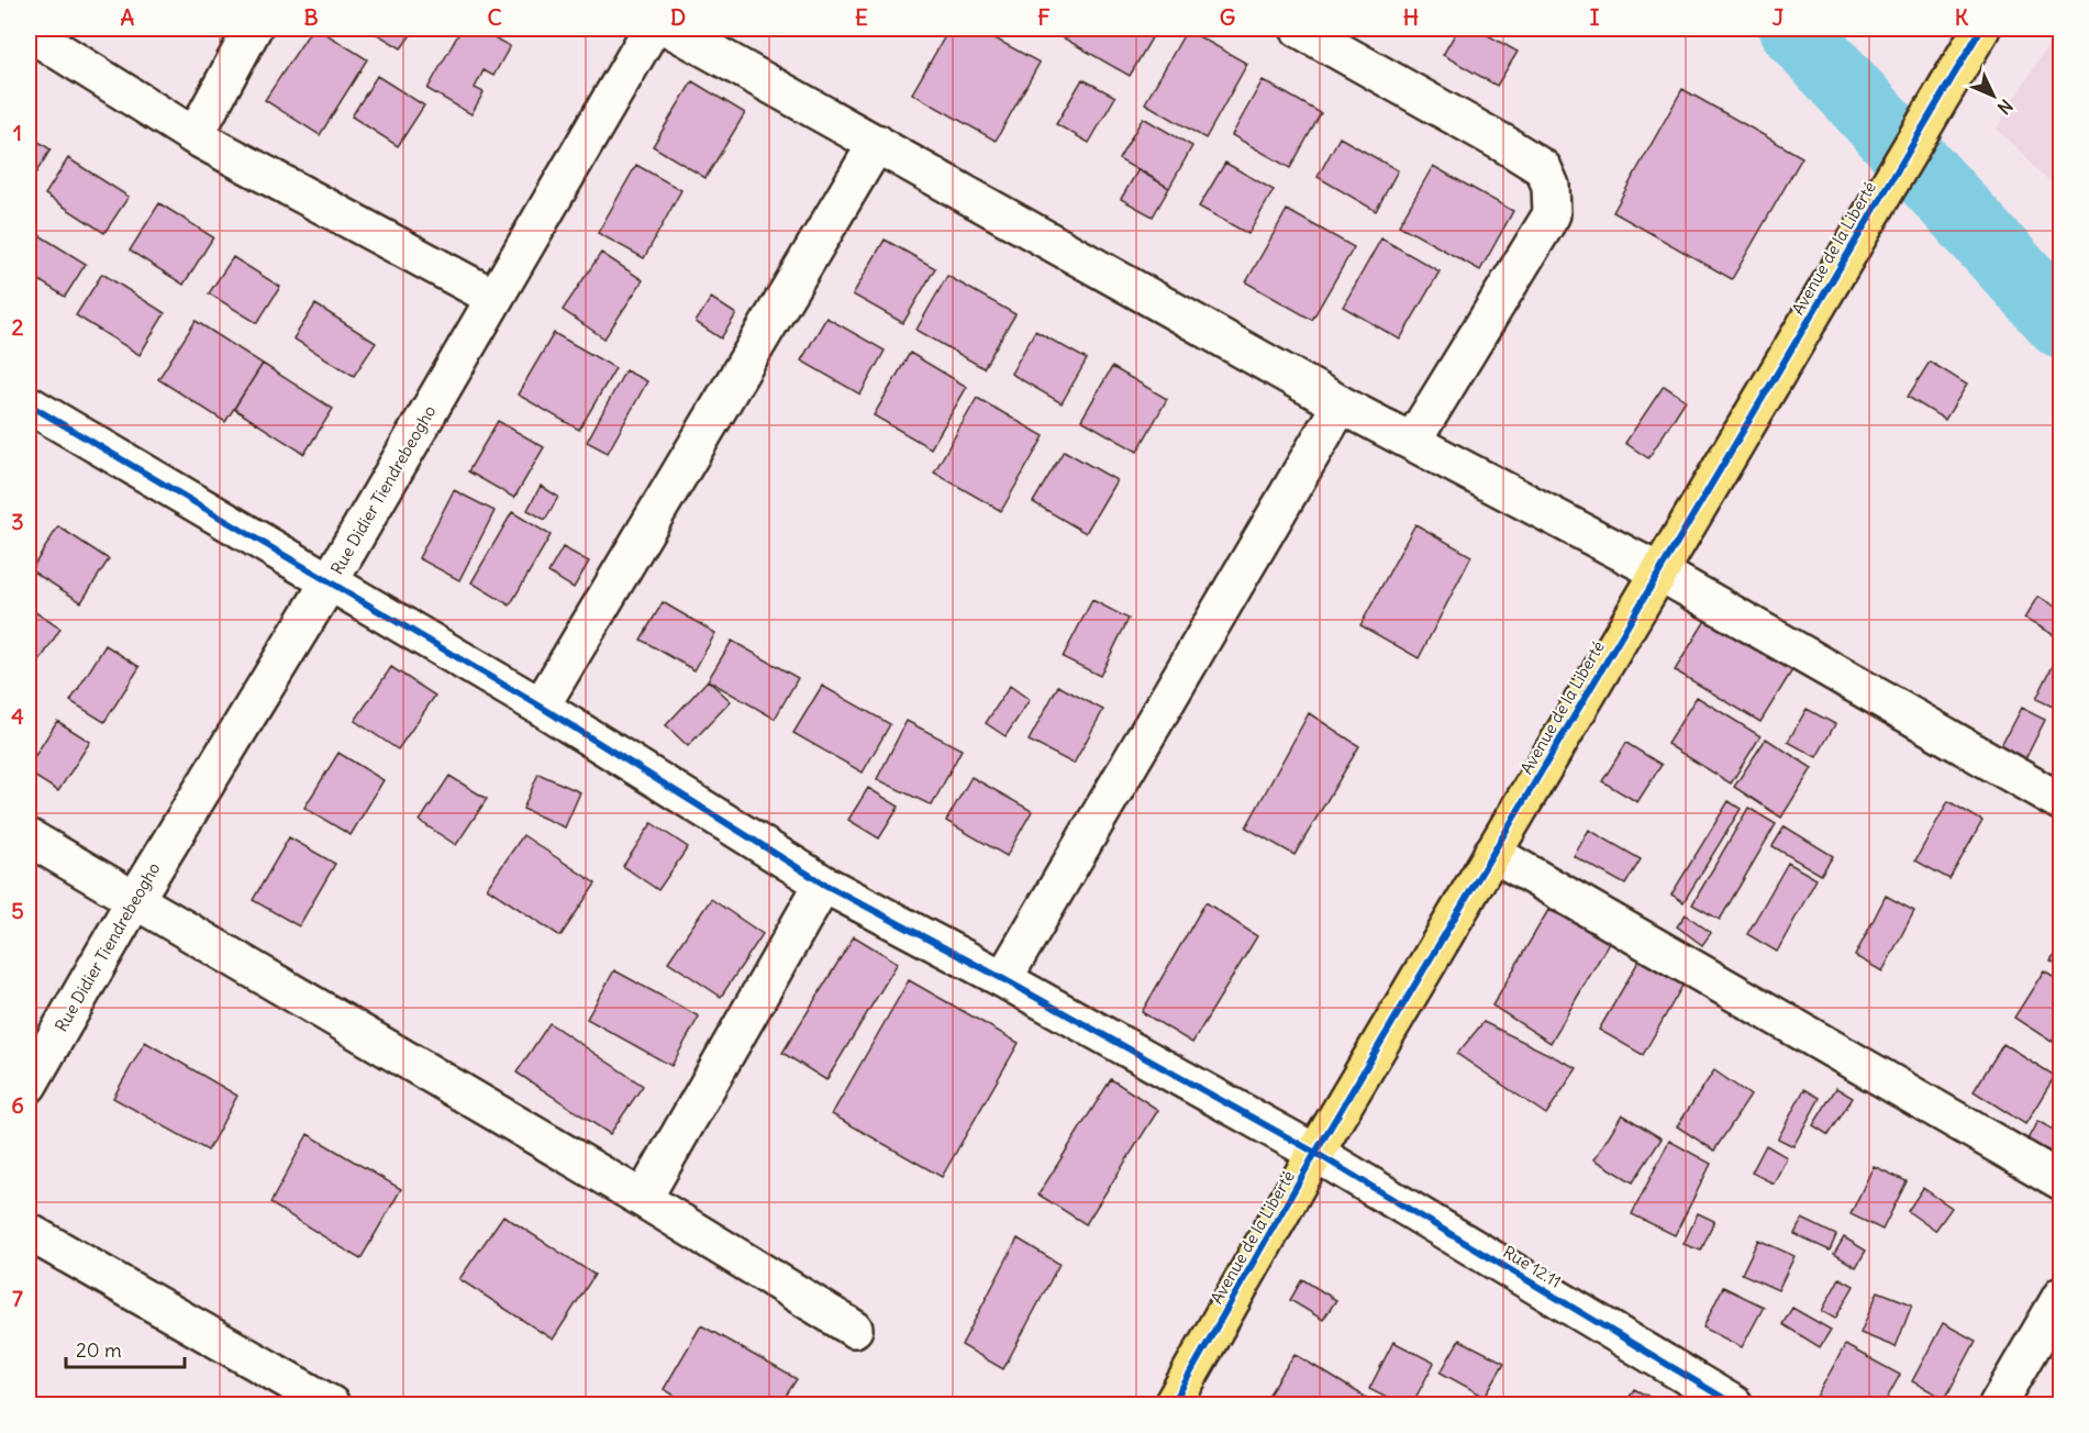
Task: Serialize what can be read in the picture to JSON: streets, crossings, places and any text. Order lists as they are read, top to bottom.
{
  "streets": {
    "main road": ["Avenue de la Liberté"],
    "street": ["Rue Didier Tiendrebeogho", "Rue 12.11"]
  },
  "crossings": [
    ["Avenue de la Liberté", "Rue 12.11"],
    ["Rue Didier Tiendrebeogho", "Rue 12.11"]
  ],
  "scale_bar": "20 m",
  "north": "bottom right",
  "grid": {
    "columns": [
      "A",
      "B",
      "C",
      "D",
      "E",
      "F",
      "G",
      "H",
      "I",
      "J",
      "K"
    ],
    "rows": [
      "1",
      "2",
      "3",
      "4",
      "5",
      "6",
      "7"
    ]
  }
}
